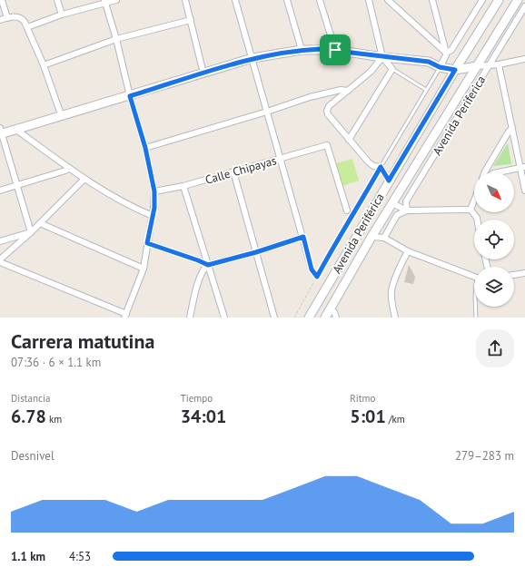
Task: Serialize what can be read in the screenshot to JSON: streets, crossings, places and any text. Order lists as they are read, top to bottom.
{
  "streets": {
    "street": ["Avenida Periferica", "Calle Chipayas", "Avenida Periférica"]
  },
  "north": "bottom right",
  "page": {
    "heading": ["Carrera matutina", "07:36 · 6 × 1.1 km"],
    "stats": [
      ["Distancia", "6.78 km"],
      ["Tiempo", "34:01"],
      ["Ritmo", "5:01 /km"]
    ],
    "chart": ["Desnivel", "279–283 m"],
    "list": [
      {
        "name": "1.1 km",
        "note": "4:53"
      }
    ]
  }
}
